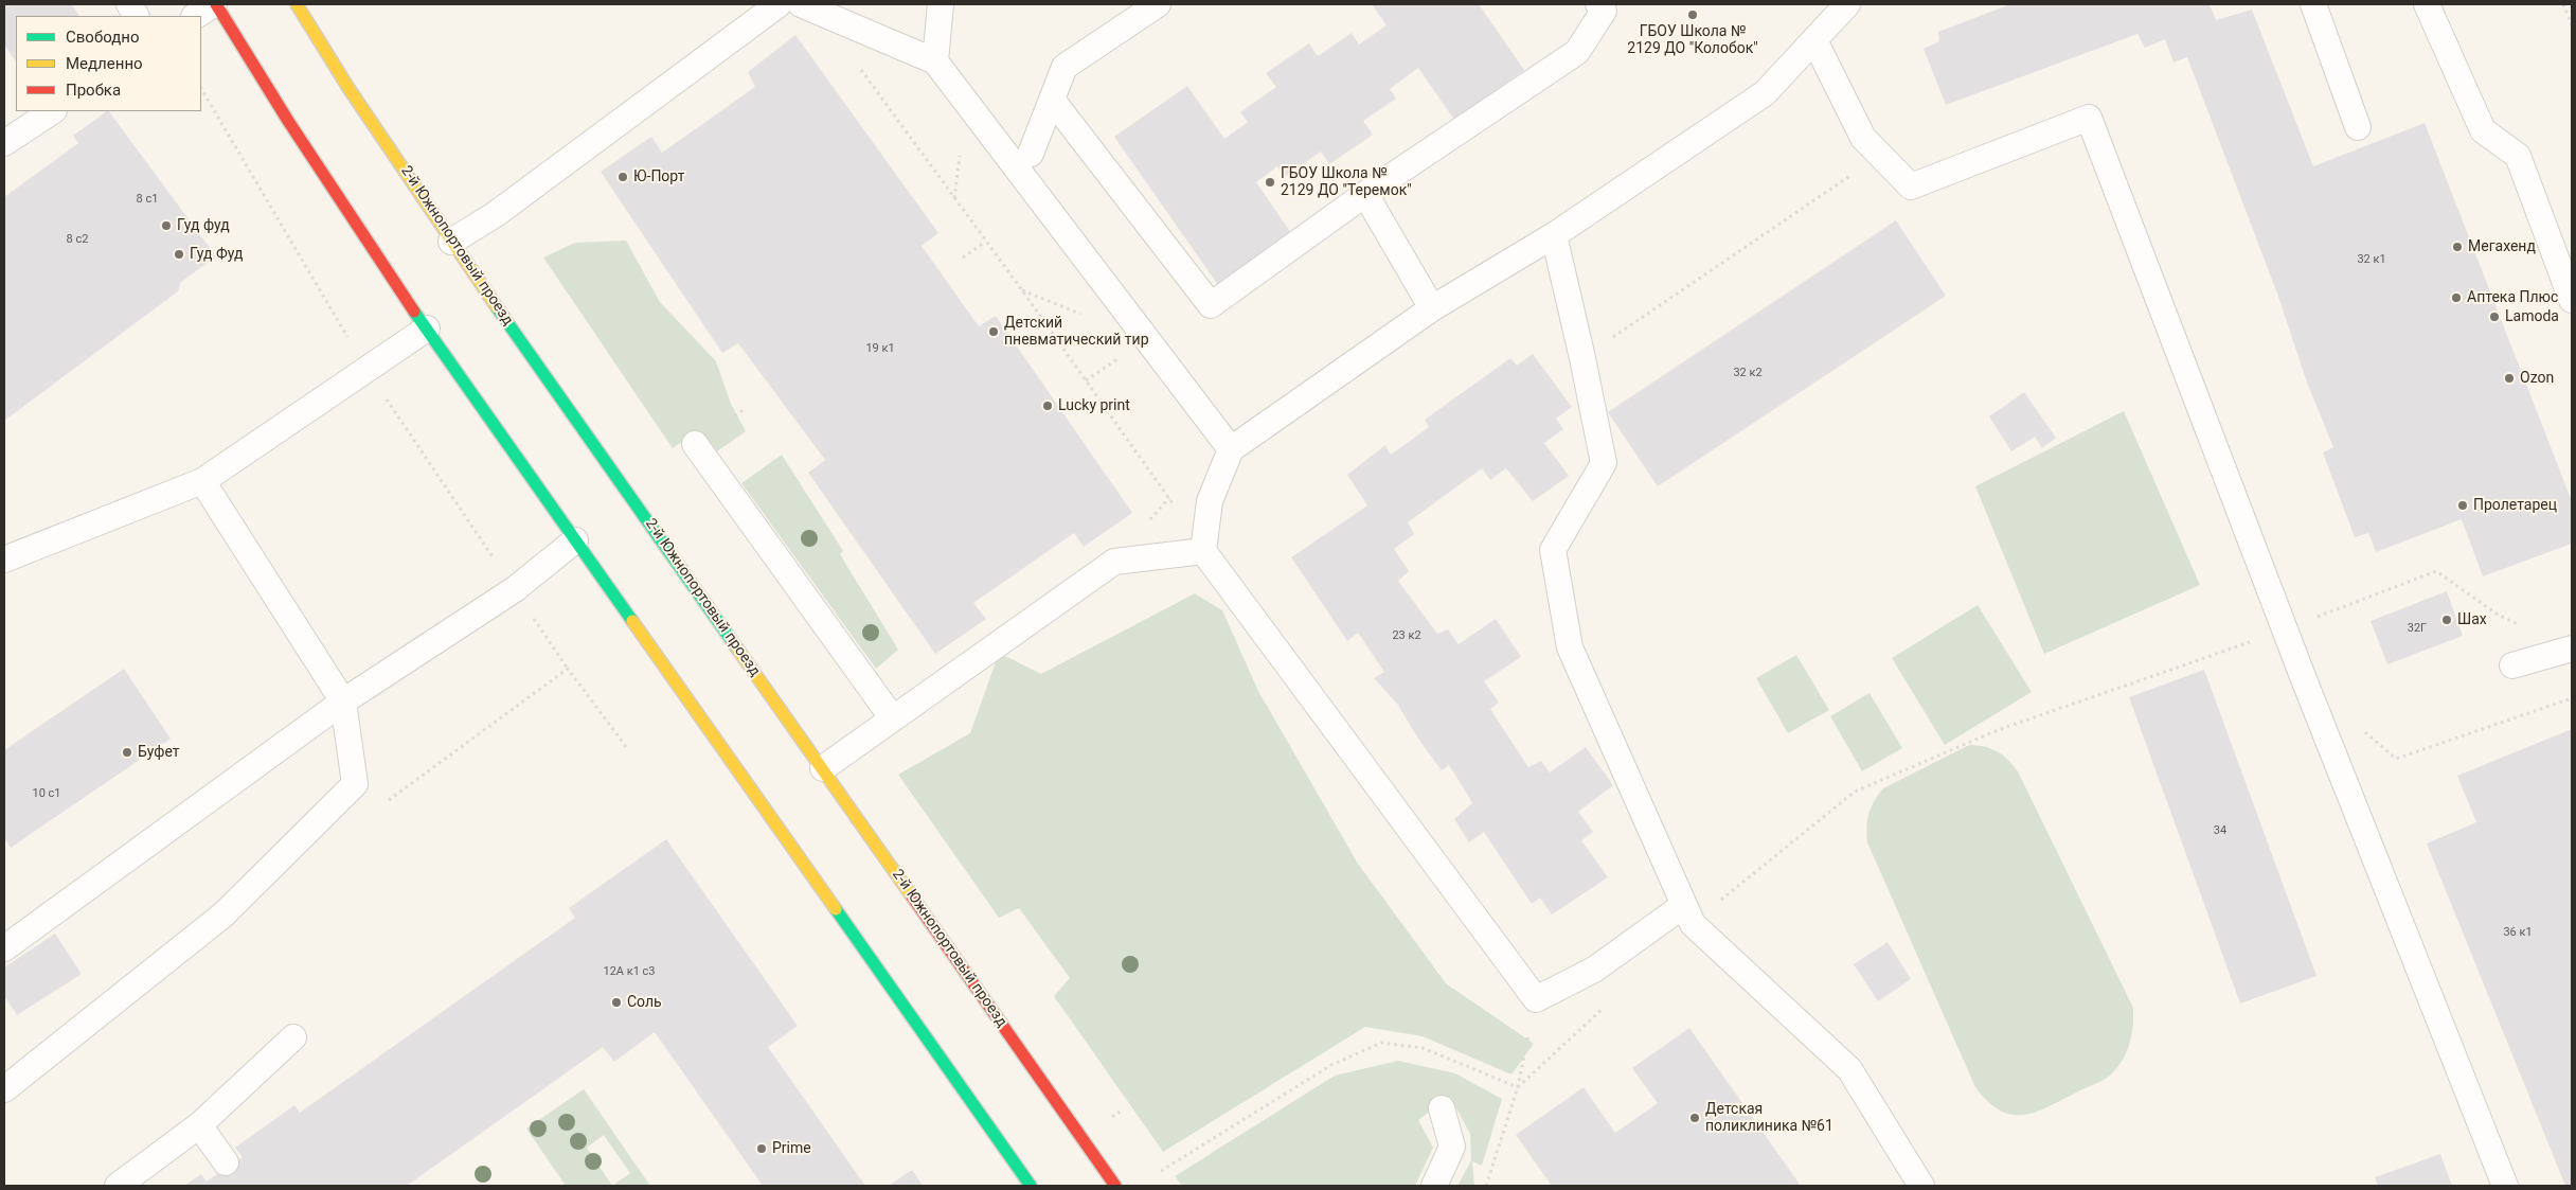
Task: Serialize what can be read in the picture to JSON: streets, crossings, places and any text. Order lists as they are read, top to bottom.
{
  "streets": {
    "main road": ["2-й Южнопортовый проезд"]
  },
  "places": [
    "ГБОУ Школа № 2129 ДО \"Колобок\"",
    "Ю-Порт",
    "ГБОУ Школа № 2129 ДО \"Теремок\"",
    "Гуд фуд",
    "Мегахенд",
    "Гуд Фуд",
    "Аптека Плюс",
    "Lamoda",
    "Детский пневматический тир",
    "Ozon",
    "Lucky print",
    "Пролетарец",
    "Шах",
    "Буфет",
    "Соль",
    "Детская поликлиника №61",
    "Prime"
  ],
  "house_numbers": [
    "8 с1",
    "8 с2",
    "32 к1",
    "19 к1",
    "32 к2",
    "32Г",
    "23 к2",
    "10 с1",
    "34",
    "36 к1",
    "12А к1 с3"
  ],
  "legend": ["Свободно", "Медленно", "Пробка"]
}
